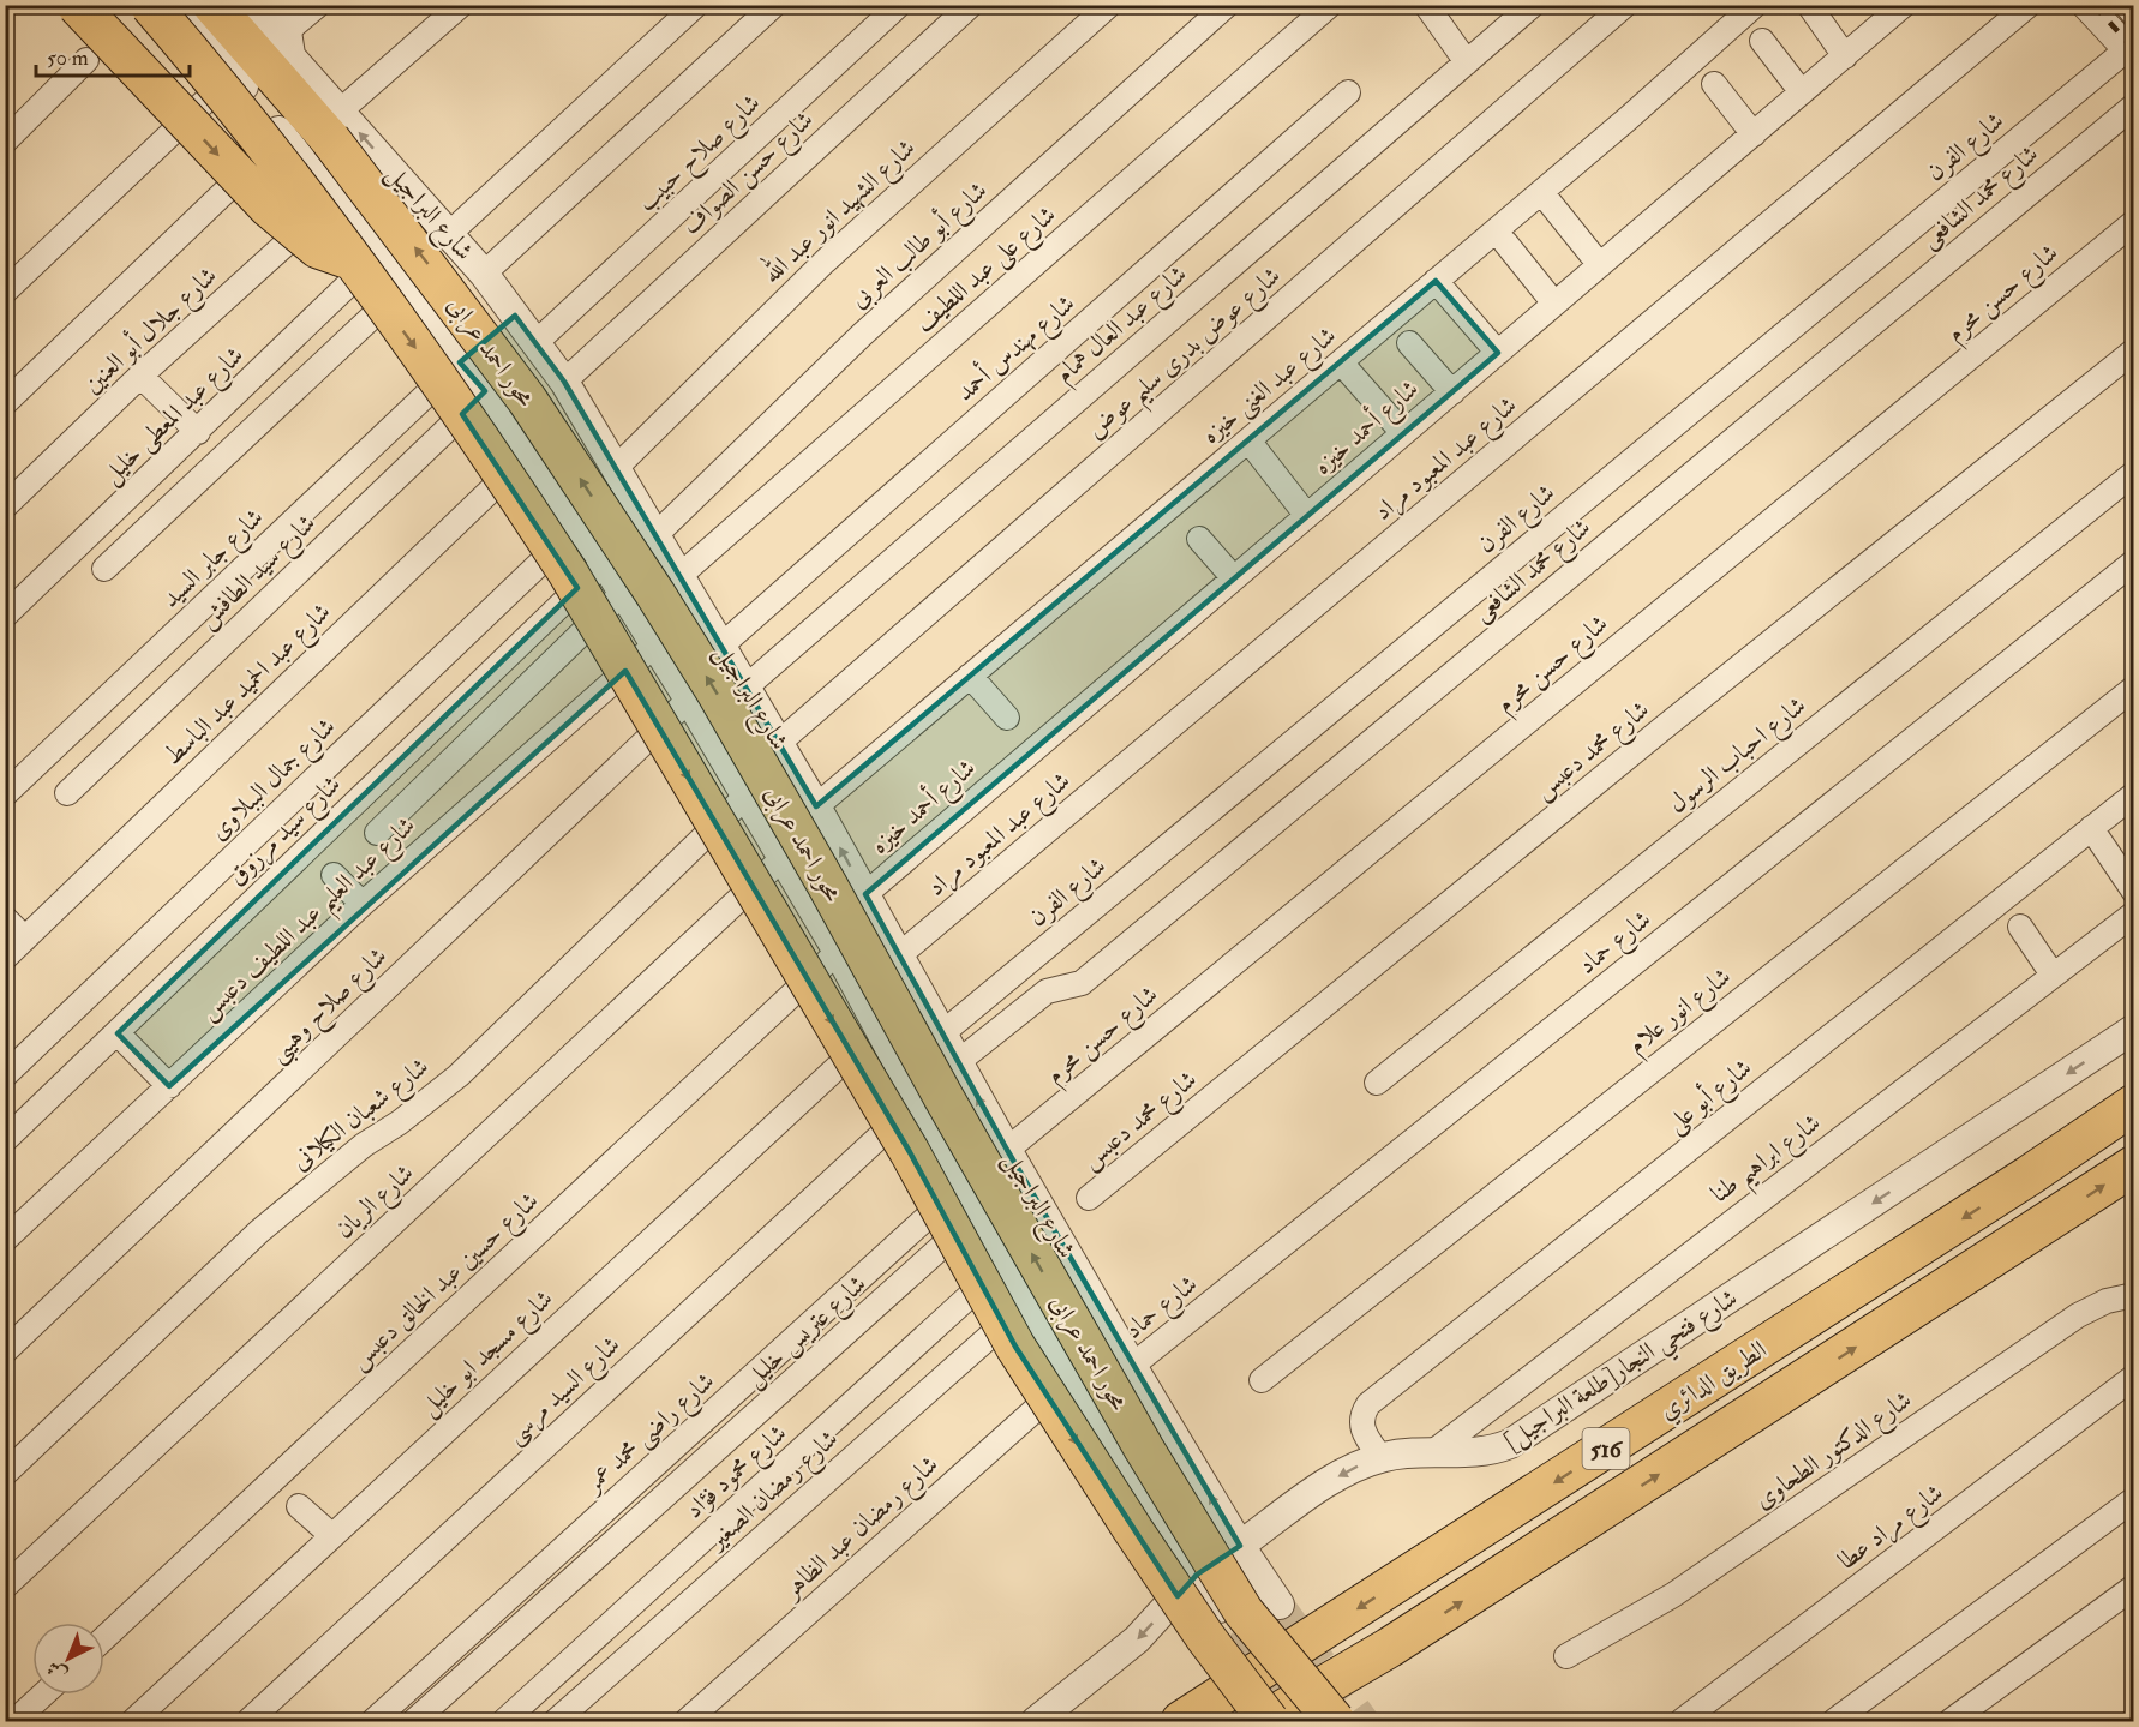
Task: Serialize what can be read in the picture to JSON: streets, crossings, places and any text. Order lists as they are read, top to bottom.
{
  "streets": {
    "highway": ["محور احمد عرابى", "الطريق الدائري", "516"],
    "street": [
      "شارع الفرن",
      "شارع صلاح حبيب",
      "شارع حسن الصواف",
      "شارع محمد الشافعى",
      "شارع الشهيد انور عبد الله",
      "شارع البراجيل",
      "شارع أبو طالب العربى",
      "شارع على عبد اللطيف",
      "شارع حسن محرم",
      "شارع عبد العال همام",
      "شارع جلال أبو العنين",
      "شارع مهندس أحمد",
      "شارع عوض بدرى سليم عوض",
      "شارع عبد الغنى خيزه",
      "شارع عبد المعطى خليل",
      "شارع أحمد خيزه",
      "شارع عبد المعبود مراد",
      "شارع جابر السيد",
      "شارع سيد الطافش",
      "شارع عبد الحميد عبد الباسط",
      "شارع محمد دعبس",
      "شارع احباب الرسول",
      "شارع جمال الببلاوى",
      "شارع سيد مرزوق",
      "شارع عبد العليم عبد اللطيف دعبس",
      "شارع حماد",
      "شارع صلاح وهيبى",
      "شارع انور علام",
      "شارع أبو على",
      "شارع شعبان الكيلانى",
      "شارع ابراهيم طنا",
      "شارع الريان",
      "شارع حسين عبد الخالق دعبس",
      "شارع عتريس خليل",
      "شارع مسجد ابو خليل",
      "شارع فتحي النجار[طلعة البراجيل]",
      "شارع السيد مرسى",
      "شارع راضى محمد عمر",
      "شارع الدكتور الطحاوى",
      "شارع محمود فؤاد",
      "شارع رمضان الصغير",
      "شارع رمضان عبد الظاهر",
      "شارع مراد عطا"
    ]
  },
  "crossings": [
    ["شارع الفرن", "شارع البراجيل"],
    ["شارع صلاح حبيب", "شارع البراجيل"],
    ["شارع حسن الصواف", "شارع البراجيل"],
    ["شارع محمد الشافعى", "شارع البراجيل"],
    ["شارع الشهيد انور عبد الله", "شارع البراجيل"],
    ["شارع البراجيل", "شارع أبو طالب العربى"],
    ["شارع البراجيل", "شارع على عبد اللطيف"],
    ["شارع البراجيل", "شارع حسن محرم"],
    ["شارع البراجيل", "شارع عبد العال همام"],
    ["شارع البراجيل", "شارع مهندس أحمد"],
    ["شارع البراجيل", "محور احمد عرابى"],
    ["شارع البراجيل", "شارع عوض بدرى سليم عوض"],
    ["شارع البراجيل", "شارع عبد الغنى خيزه"],
    ["شارع البراجيل", "شارع أحمد خيزه"],
    ["شارع البراجيل", "شارع عبد المعبود مراد"],
    ["شارع البراجيل", "شارع جابر السيد"],
    ["شارع البراجيل", "شارع حماد"],
    ["شارع البراجيل", "شارع فتحي النجار[طلعة البراجيل]"],
    ["شارع أبو طالب العربى", "شارع سيد مرزوق"],
    ["شارع أبو على", "شارع فتحي النجار[طلعة البراجيل]"],
    ["شارع ابراهيم طنا", "شارع فتحي النجار[طلعة البراجيل]"]
  ],
  "one_way": ["شارع فتحي النجار[طلعة البراجيل]"],
  "scale_bar": "50 m",
  "north": "bottom left"
}
